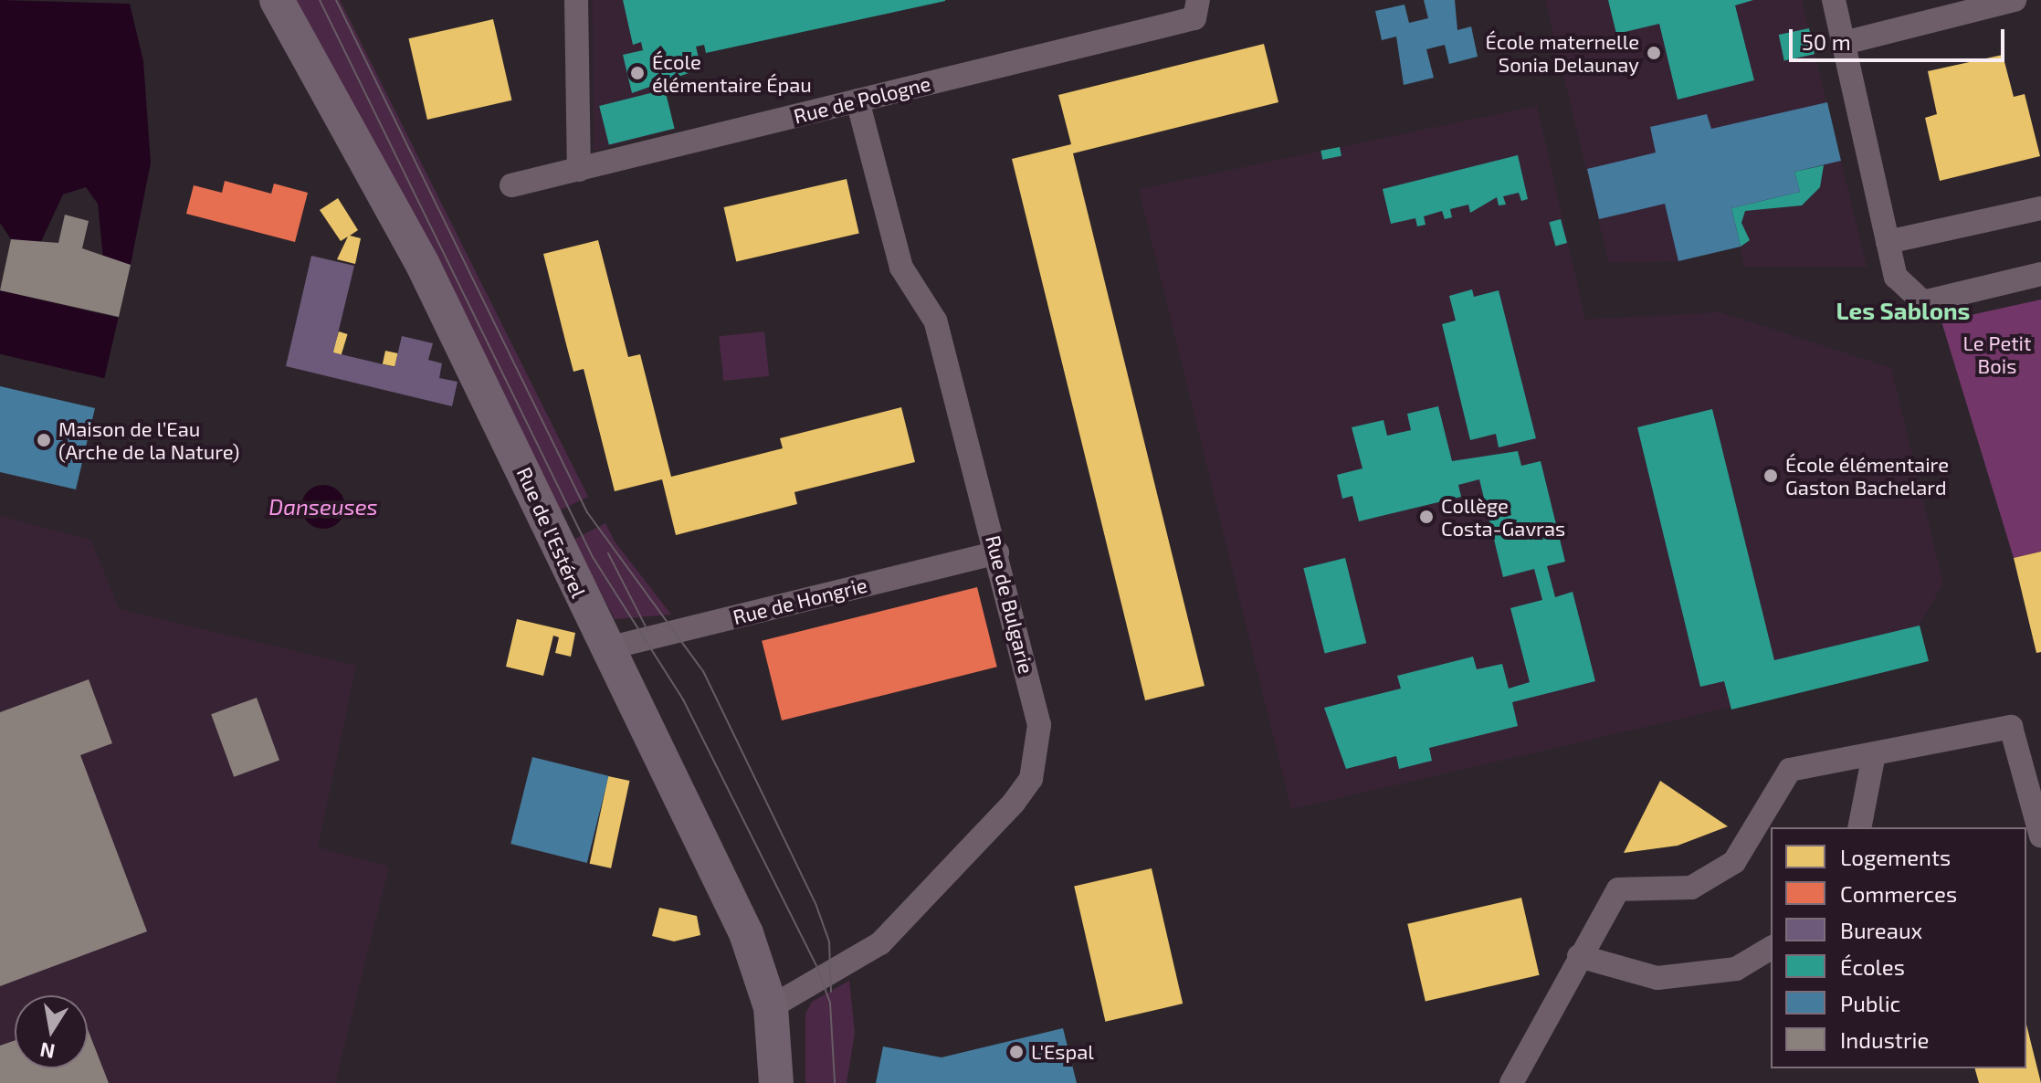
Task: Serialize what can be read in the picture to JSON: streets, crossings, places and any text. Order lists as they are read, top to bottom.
{
  "streets": {
    "street": [
      "Rue de Pologne",
      "Rue de l'Estérel",
      "Rue de Hongrie",
      "Rue de Bulgarie"
    ]
  },
  "crossings": [
    ["Rue de Pologne", "Rue de Bulgarie"],
    ["Rue de l'Estérel", "Rue de Hongrie"],
    ["Rue de l'Estérel", "Rue de Bulgarie"],
    ["Rue de Hongrie", "Rue de Bulgarie"]
  ],
  "districts": ["Les Sablons"],
  "water": ["Danseuses"],
  "parks": ["Le Petit Bois"],
  "places": [
    "École maternelle Sonia Delaunay",
    "École élémentaire Épau",
    "Maison de l’Eau (Arche de la Nature)",
    "École élémentaire Gaston Bachelard",
    "Collège Costa-Gavras",
    "L'Espal"
  ],
  "legend": [
    "Logements",
    "Commerces",
    "Bureaux",
    "Écoles",
    "Public",
    "Industrie"
  ],
  "scale_bar": "50 m",
  "north": "bottom"
}
